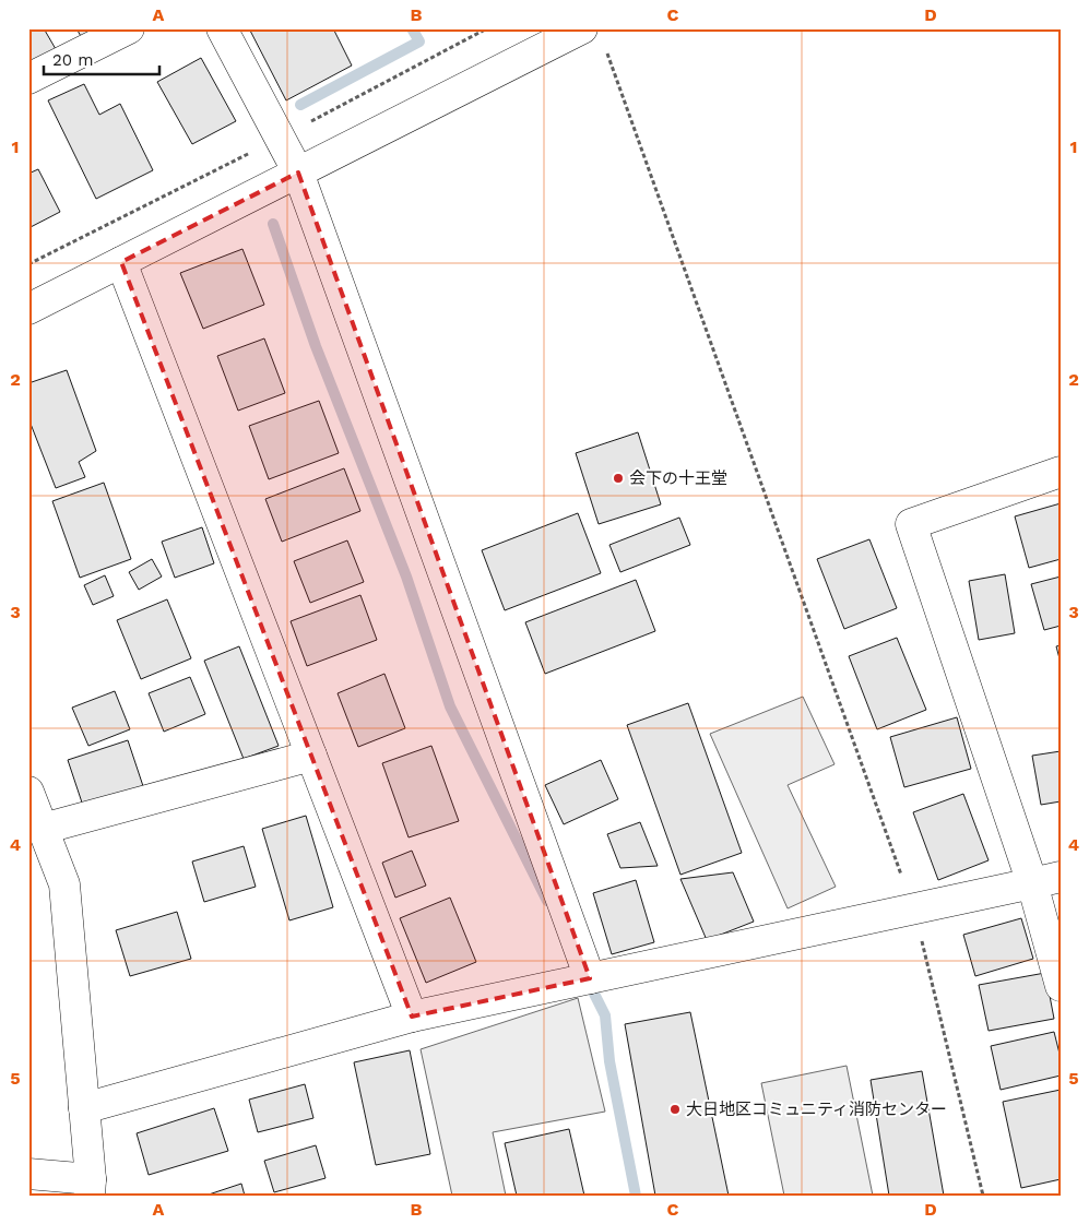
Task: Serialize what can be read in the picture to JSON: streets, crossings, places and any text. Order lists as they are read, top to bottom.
{
  "places": ["会下の十王堂", "大日地区コミュニティ消防センター"],
  "scale_bar": "20 m",
  "grid": {
    "columns": [
      "A",
      "B",
      "C",
      "D"
    ],
    "rows": [
      "1",
      "2",
      "3",
      "4",
      "5"
    ]
  }
}
